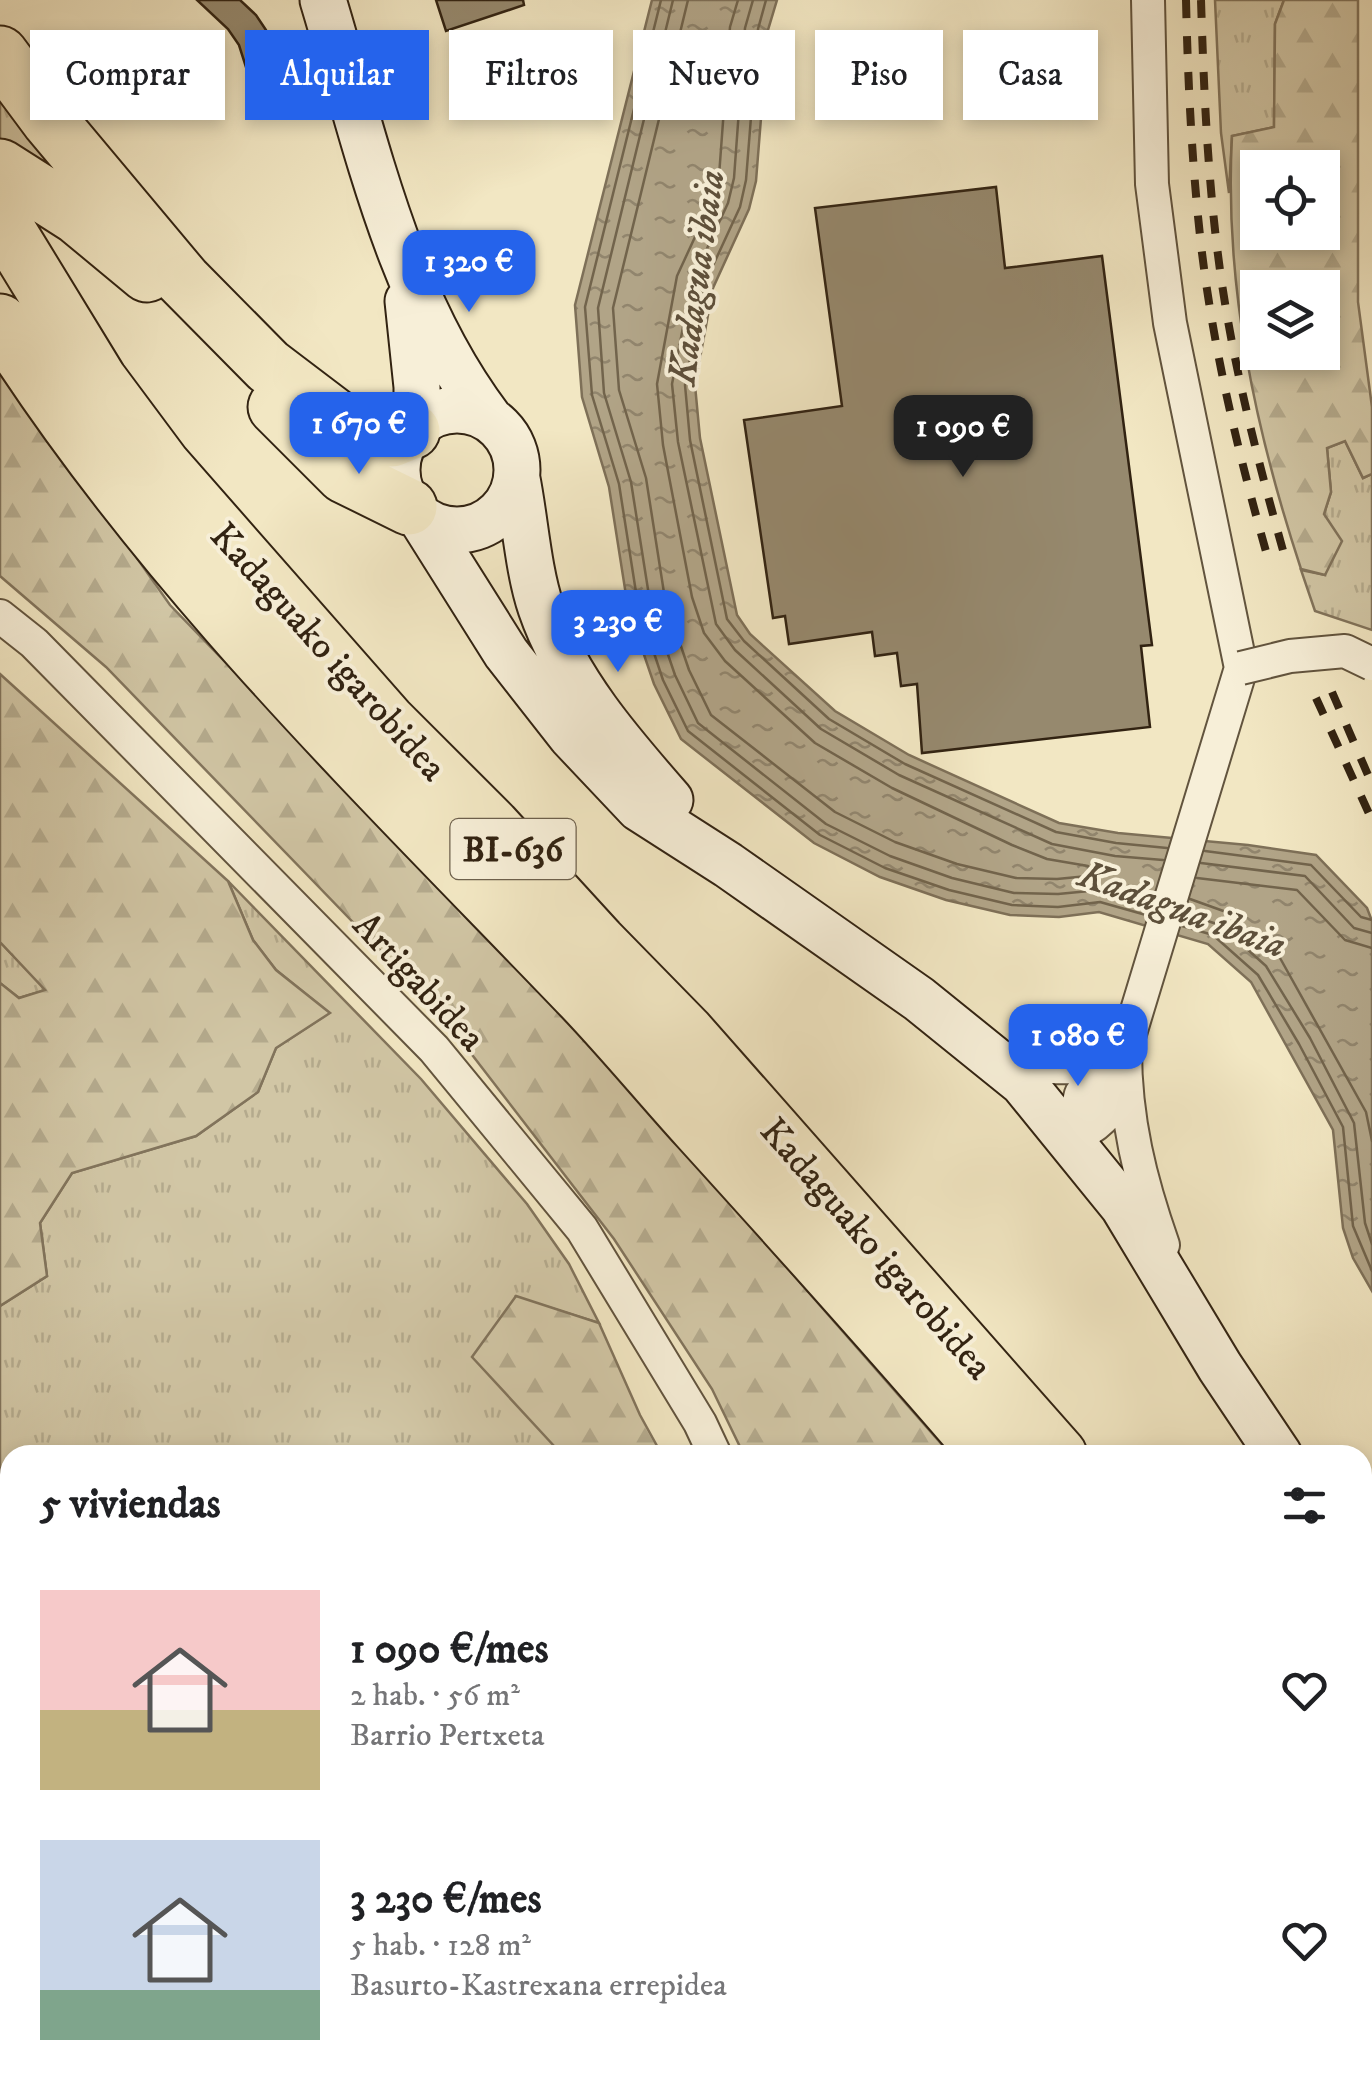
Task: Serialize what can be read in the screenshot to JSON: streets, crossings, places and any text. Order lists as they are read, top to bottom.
{
  "streets": {
    "highway": ["Kadaguako igarobidea", "BI-636"],
    "street": ["Artigabidea"]
  },
  "water": ["Kadagua ibaia"],
  "page": {
    "chip": [
      "Comprar",
      "Alquilar",
      "Filtros",
      "Nuevo",
      "Piso",
      "Casa"
    ],
    "price": [
      "1 320 €",
      "1 670 €",
      "1 090 €",
      "3 230 €",
      "1 080 €"
    ],
    "heading": "5 viviendas",
    "list": [
      {
        "name": "1 090 €/mes",
        "note": "2 hab. · 56 m² · Barrio Pertxeta"
      },
      {
        "name": "3 230 €/mes",
        "note": "5 hab. · 128 m² · Basurto-Kastrexana errepidea"
      }
    ]
  }
}
